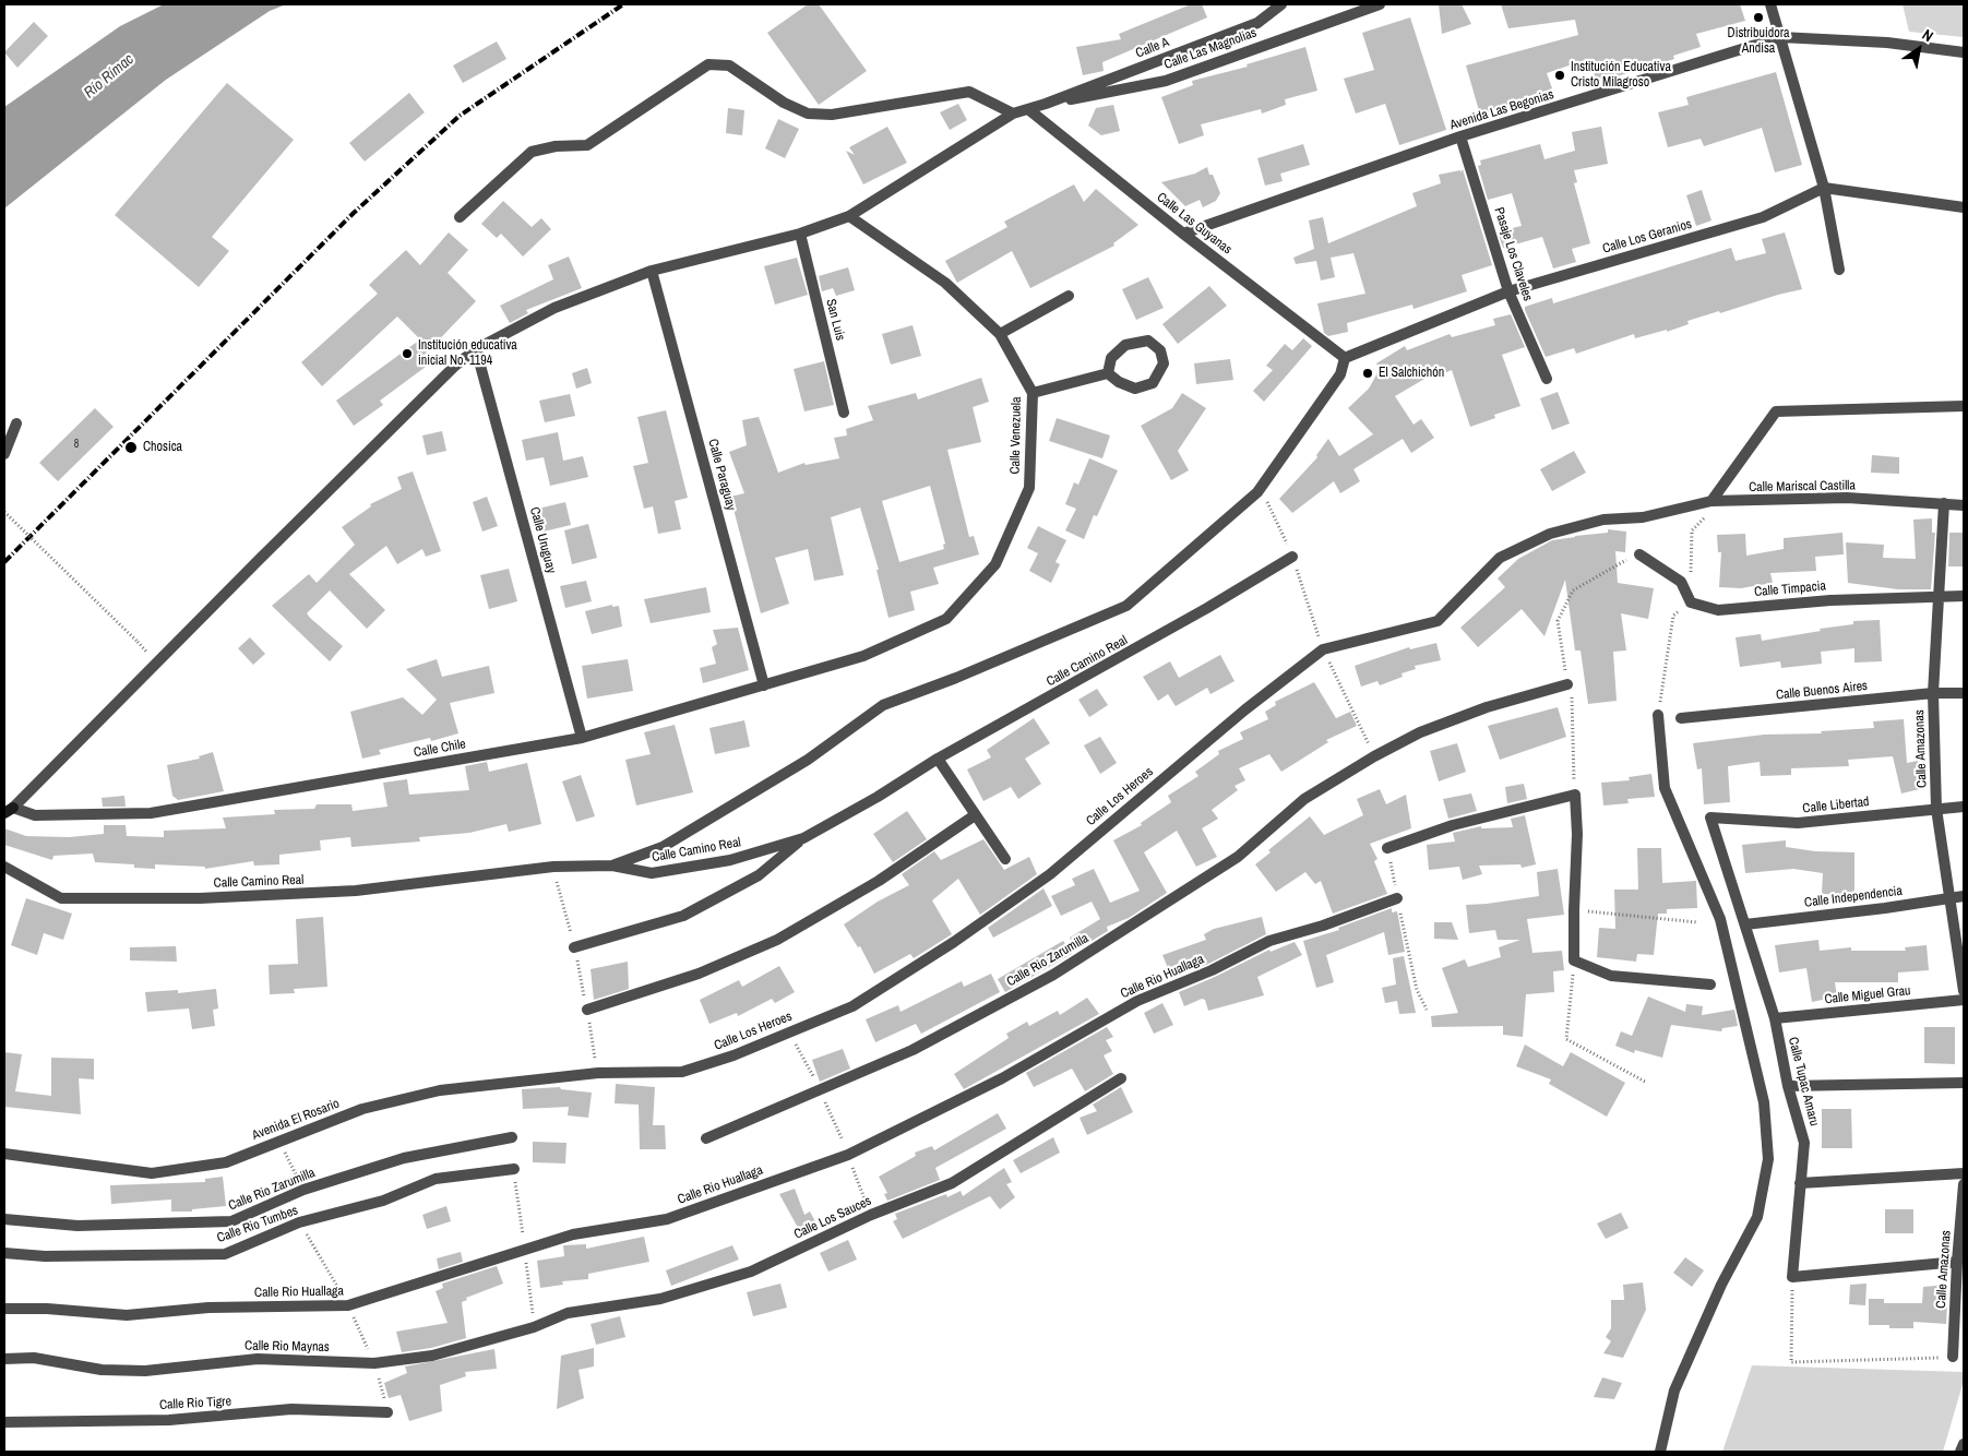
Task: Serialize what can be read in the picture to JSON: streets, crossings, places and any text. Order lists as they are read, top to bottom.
{
  "streets": {
    "street": [
      "Calle A",
      "Calle Las Magnolias",
      "Avenida Las Begonias",
      "Calle Las Guyanas",
      "Calle Los Geranios",
      "Pasaje Los Claveles",
      "San Luis",
      "Calle Venezuela",
      "Calle Paraguay",
      "Calle Mariscal Castilla",
      "Calle Uruguay",
      "Calle Timpacia",
      "Calle Camino Real",
      "Calle Buenos Aires",
      "Calle Chile",
      "Calle Amazonas",
      "Calle Los Heroes",
      "Calle Libertad",
      "Calle Independencia",
      "Calle Rio Zarumilla",
      "Calle Rio Huallaga",
      "Calle Miguel Grau",
      "Calle Tupac Amaru",
      "Avenida El Rosario",
      "Calle Los Sauces",
      "Calle Rio Tumbes",
      "Calle Rio Maynas",
      "Calle Rio Tigre"
    ]
  },
  "crossings": [
    ["Calle A", "Calle Las Magnolias"],
    ["Calle A", "Calle Las Guyanas"],
    ["Calle A", "San Luis"],
    ["Calle A", "Calle Venezuela"],
    ["Calle A", "Calle Paraguay"],
    ["Calle A", "Calle Uruguay"],
    ["Calle A", "Calle Chile"],
    ["Avenida Las Begonias", "Calle Las Guyanas"],
    ["Avenida Las Begonias", "Pasaje Los Claveles"],
    ["Calle Las Guyanas", "Calle Los Geranios"],
    ["Calle Los Geranios", "Pasaje Los Claveles"],
    ["Calle Venezuela", "Calle Chile"],
    ["Calle Paraguay", "Calle Chile"],
    ["Calle Mariscal Castilla", "Calle Amazonas"],
    ["Calle Mariscal Castilla", "Calle Los Heroes"],
    ["Calle Uruguay", "Calle Chile"],
    ["Calle Timpacia", "Calle Amazonas"],
    ["Calle Buenos Aires", "Calle Amazonas"],
    ["Calle Amazonas", "Calle Libertad"],
    ["Calle Amazonas", "Calle Independencia"],
    ["Calle Los Heroes", "Avenida El Rosario"],
    ["Calle Libertad", "Calle Tupac Amaru"],
    ["Calle Independencia", "Calle Tupac Amaru"],
    ["Calle Miguel Grau", "Calle Tupac Amaru"],
    ["Calle Los Sauces", "Calle Rio Maynas"]
  ],
  "water": ["Río Rímac"],
  "places": [
    "Distribuidora Andisa",
    "Institución Educativa Cristo Milagroso",
    "Institución educativa inicial No. 1194",
    "El Salchichón",
    "Chosica"
  ],
  "house_numbers": ["8"],
  "north": "top right"
}
